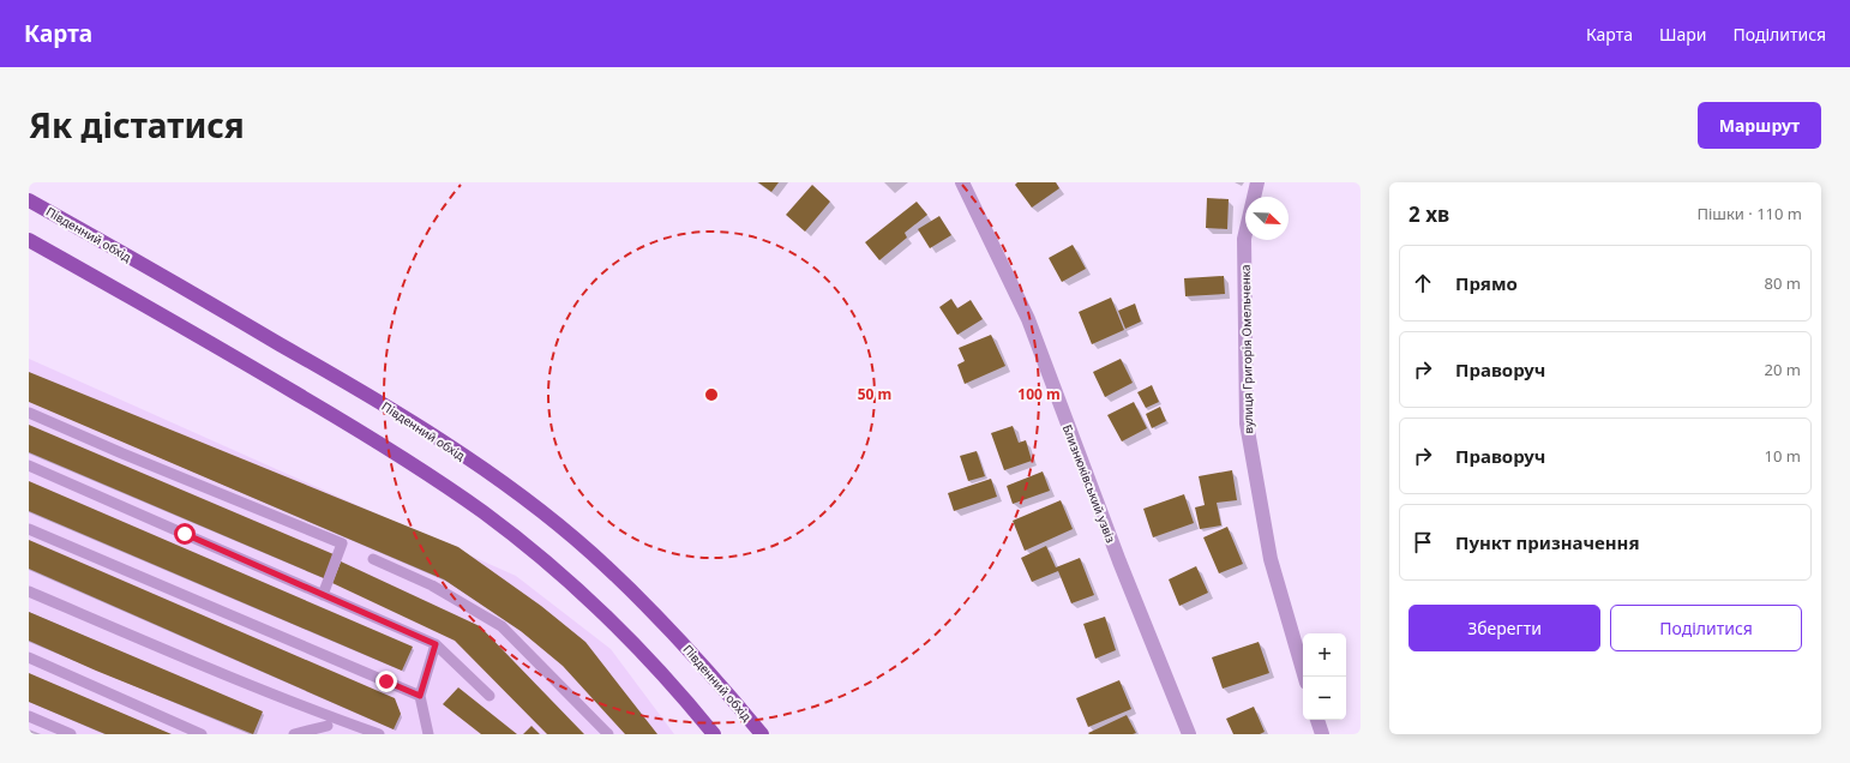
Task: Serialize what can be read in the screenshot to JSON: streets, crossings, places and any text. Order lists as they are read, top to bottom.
{
  "streets": {
    "main road": ["Південний обхід"],
    "street": ["вулиця Григорія Омельченка", "Близнюківський узвіз"]
  },
  "north": "bottom right",
  "page": {
    "header": "Карта",
    "nav": ["Карта", "Шари", "Поділитися"],
    "title": "Як дістатися",
    "buttons": [
      "Маршрут",
      ["Зберегти", "Поділитися"]
    ],
    "heading": ["2 хв", "Пішки · 110 m"],
    "list": [
      ["Прямо", "80 m"],
      ["Праворуч", "20 m"],
      ["Праворуч", "10 m"],
      "Пункт призначення"
    ],
    "map_buttons": ["+", "−"]
  },
  "rings": ["50 m", "100 m"]
}
